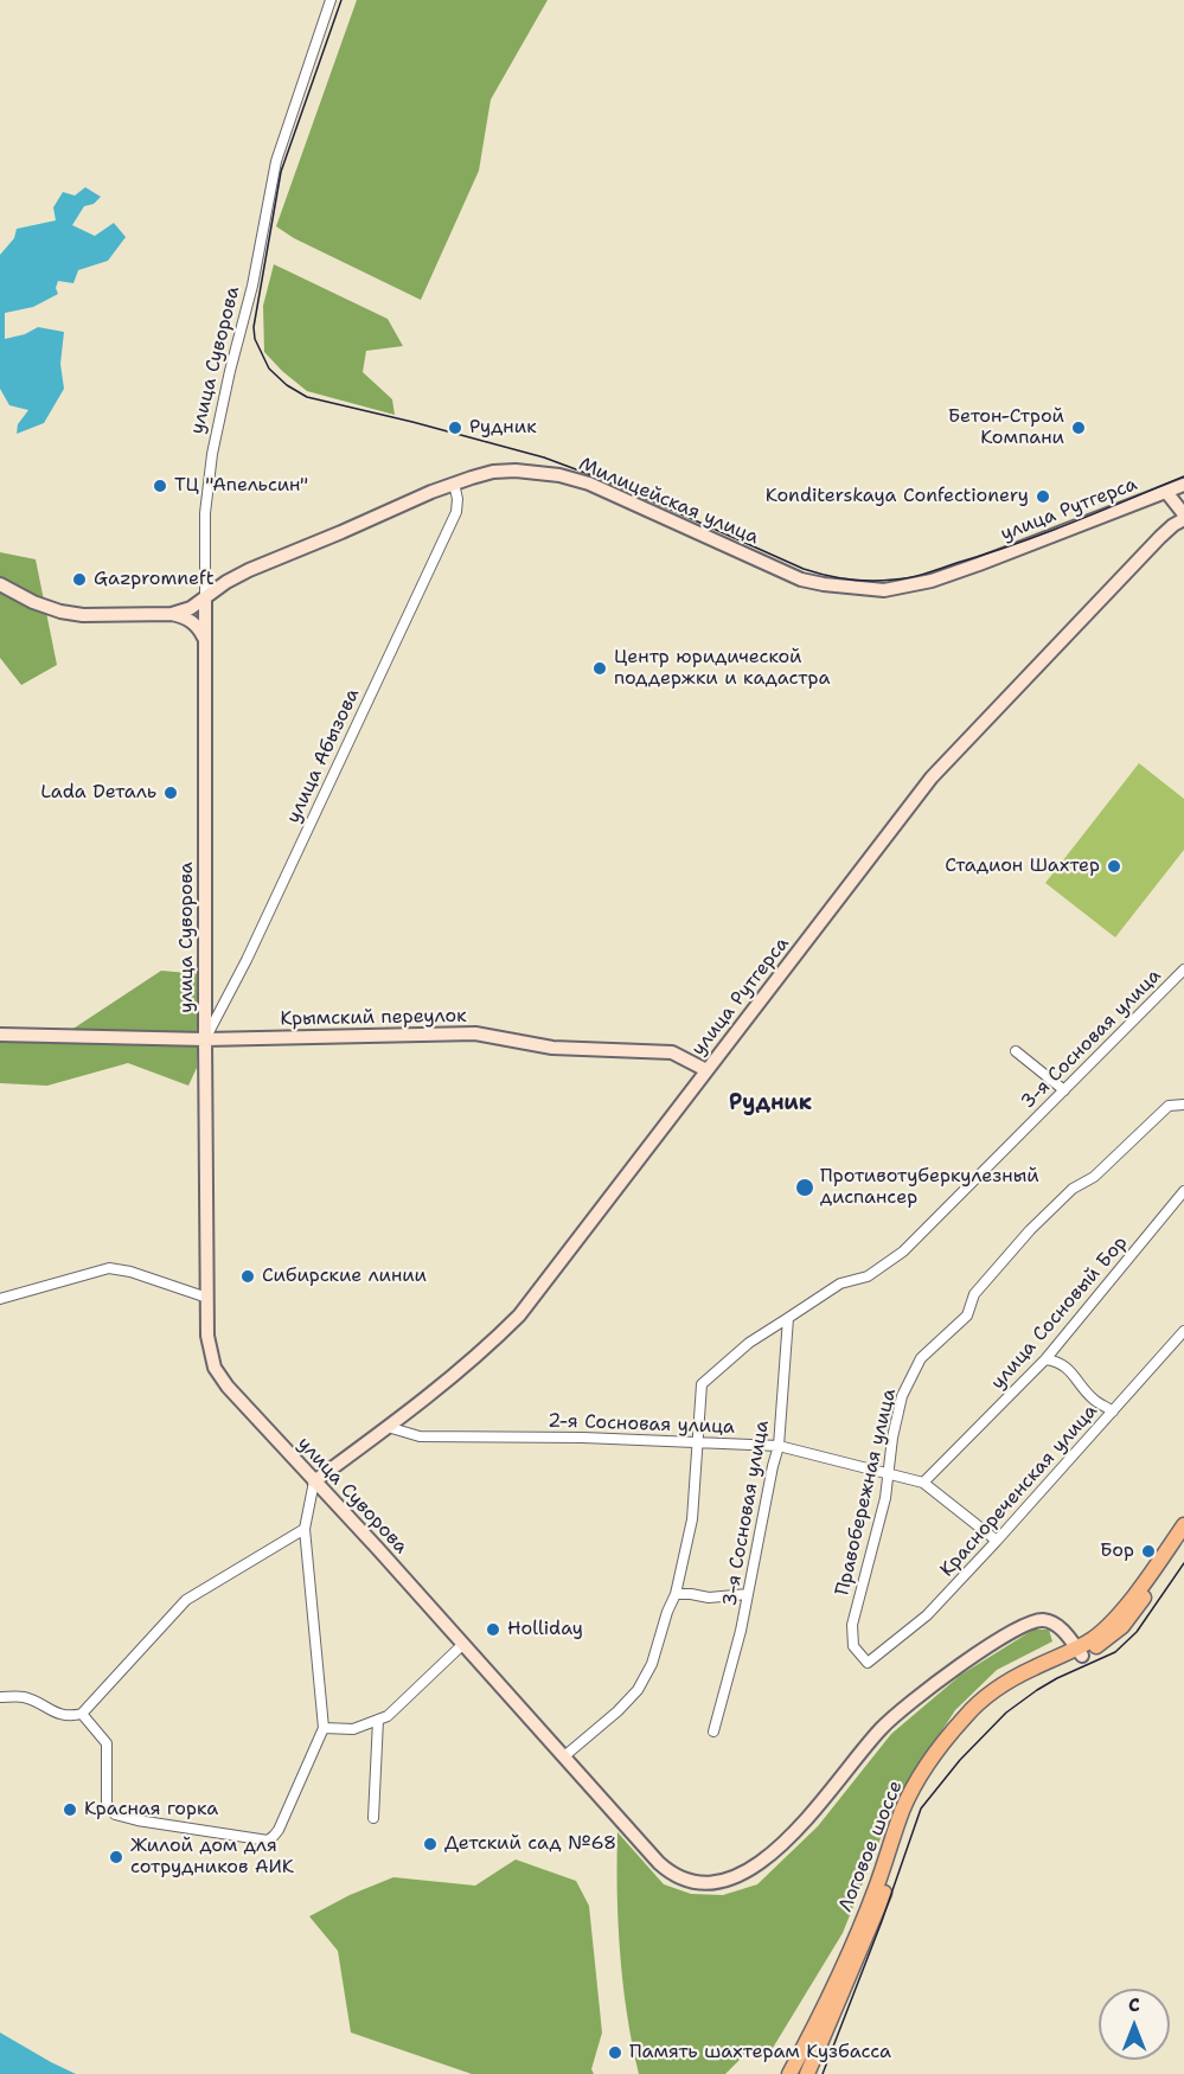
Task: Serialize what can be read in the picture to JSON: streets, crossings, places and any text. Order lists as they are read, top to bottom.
{
  "streets": {
    "main road": [
      "улица Суворова",
      "Милицейская улица",
      "улица Рутгерса",
      "Крымский переулок",
      "Логовое шоссе"
    ],
    "street": [
      "улица Абызова",
      "3-я Сосновая улица",
      "улица Сосновый Бор",
      "2-я Сосновая улица",
      "Краснореченская улица",
      "Правобережная улица"
    ]
  },
  "crossings": [
    ["улица Суворова", "Милицейская улица"],
    ["улица Суворова", "улица Рутгерса"],
    ["улица Суворова", "улица Абызова"],
    ["улица Суворова", "Крымский переулок"],
    ["улица Суворова", "Логовое шоссе"],
    ["Милицейская улица", "улица Рутгерса"],
    ["Милицейская улица", "улица Абызова"],
    ["улица Рутгерса", "Крымский переулок"],
    ["улица Рутгерса", "2-я Сосновая улица"],
    ["улица Абызова", "Крымский переулок"],
    ["3-я Сосновая улица", "2-я Сосновая улица"],
    ["улица Сосновый Бор", "2-я Сосновая улица"],
    ["2-я Сосновая улица", "Краснореченская улица"],
    ["2-я Сосновая улица", "Правобережная улица"],
    ["Краснореченская улица", "Правобережная улица"]
  ],
  "districts": ["Рудник"],
  "places": [
    "Рудник",
    "Бетон-Строй Компани",
    "ТЦ \"Апельсин\"",
    "Konditerskaya Confectionery",
    "Gazpromneft",
    "Центр юридической поддержки и кадастра",
    "Lada Dеталь",
    "Стадион Шахтер",
    "Противотуберкулезный диспансер",
    "Сибирские линии",
    "Бор",
    "Holliday",
    "Красная горка",
    "Детский сад №68",
    "Жилой дом для сотрудников АИК",
    "Память шахтерам Кузбасса"
  ],
  "north": "top"
}
